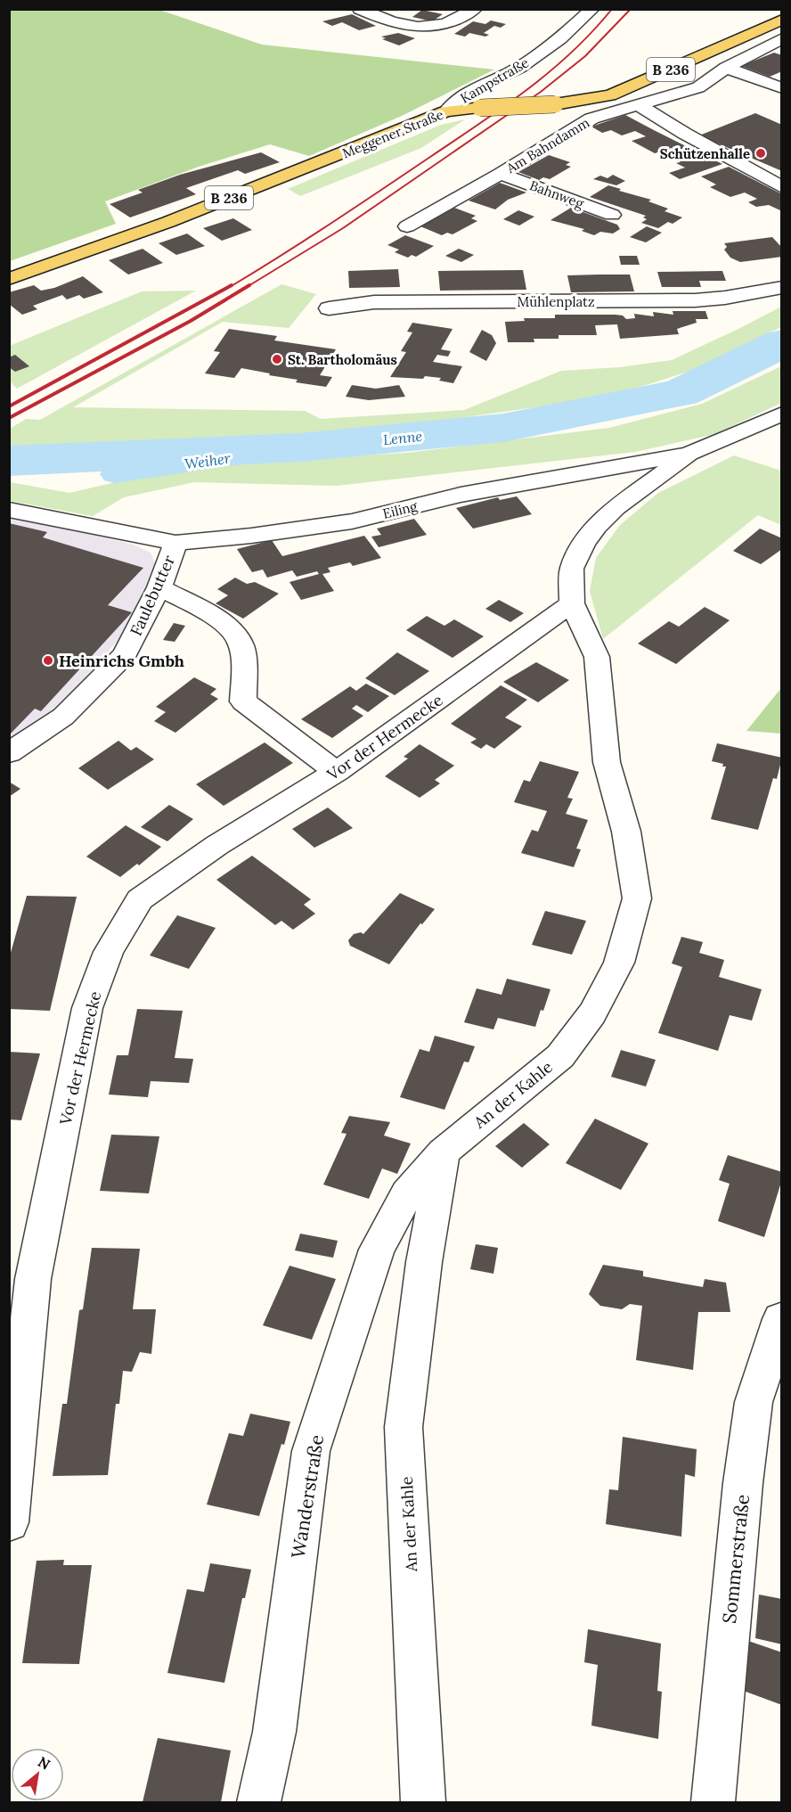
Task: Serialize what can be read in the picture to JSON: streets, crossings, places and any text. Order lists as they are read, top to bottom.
{
  "streets": {
    "main road": ["B 236", "Meggener Straße"],
    "street": [
      "Kampstraße",
      "Am Bahndamm",
      "Bahnweg",
      "Mühlenplatz",
      "Eiling",
      "Faulebutter",
      "Vor der Hermecke",
      "An der Kahle",
      "Wanderstraße",
      "Sommerstraße"
    ]
  },
  "crossings": [
    ["Kampstraße", "Meggener Straße"],
    ["Am Bahndamm", "Bahnweg"],
    ["Eiling", "Faulebutter"],
    ["Eiling", "An der Kahle"],
    ["Vor der Hermecke", "An der Kahle"],
    ["An der Kahle", "Wanderstraße"]
  ],
  "water": ["Lenne", "Weiher"],
  "places": ["Schützenhalle", "St. Bartholomäus", "Heinrichs Gmbh"],
  "north": "top right"
}
